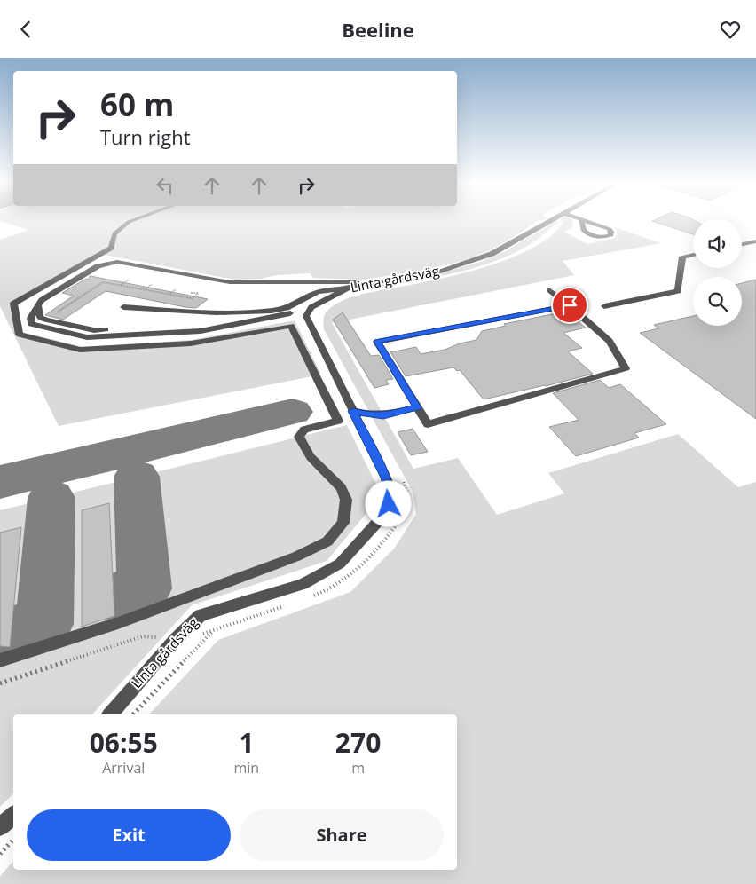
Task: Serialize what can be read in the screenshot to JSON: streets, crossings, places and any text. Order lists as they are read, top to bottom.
{
  "streets": {
    "street": ["Linta gårdsväg"]
  },
  "page": {
    "header": "Beeline",
    "turn": ["60 m", "Turn right"],
    "eta": [
      "06:55",
      "Arrival",
      "1",
      "min",
      "270",
      "m"
    ],
    "buttons": ["Exit", "Share"]
  }
}
